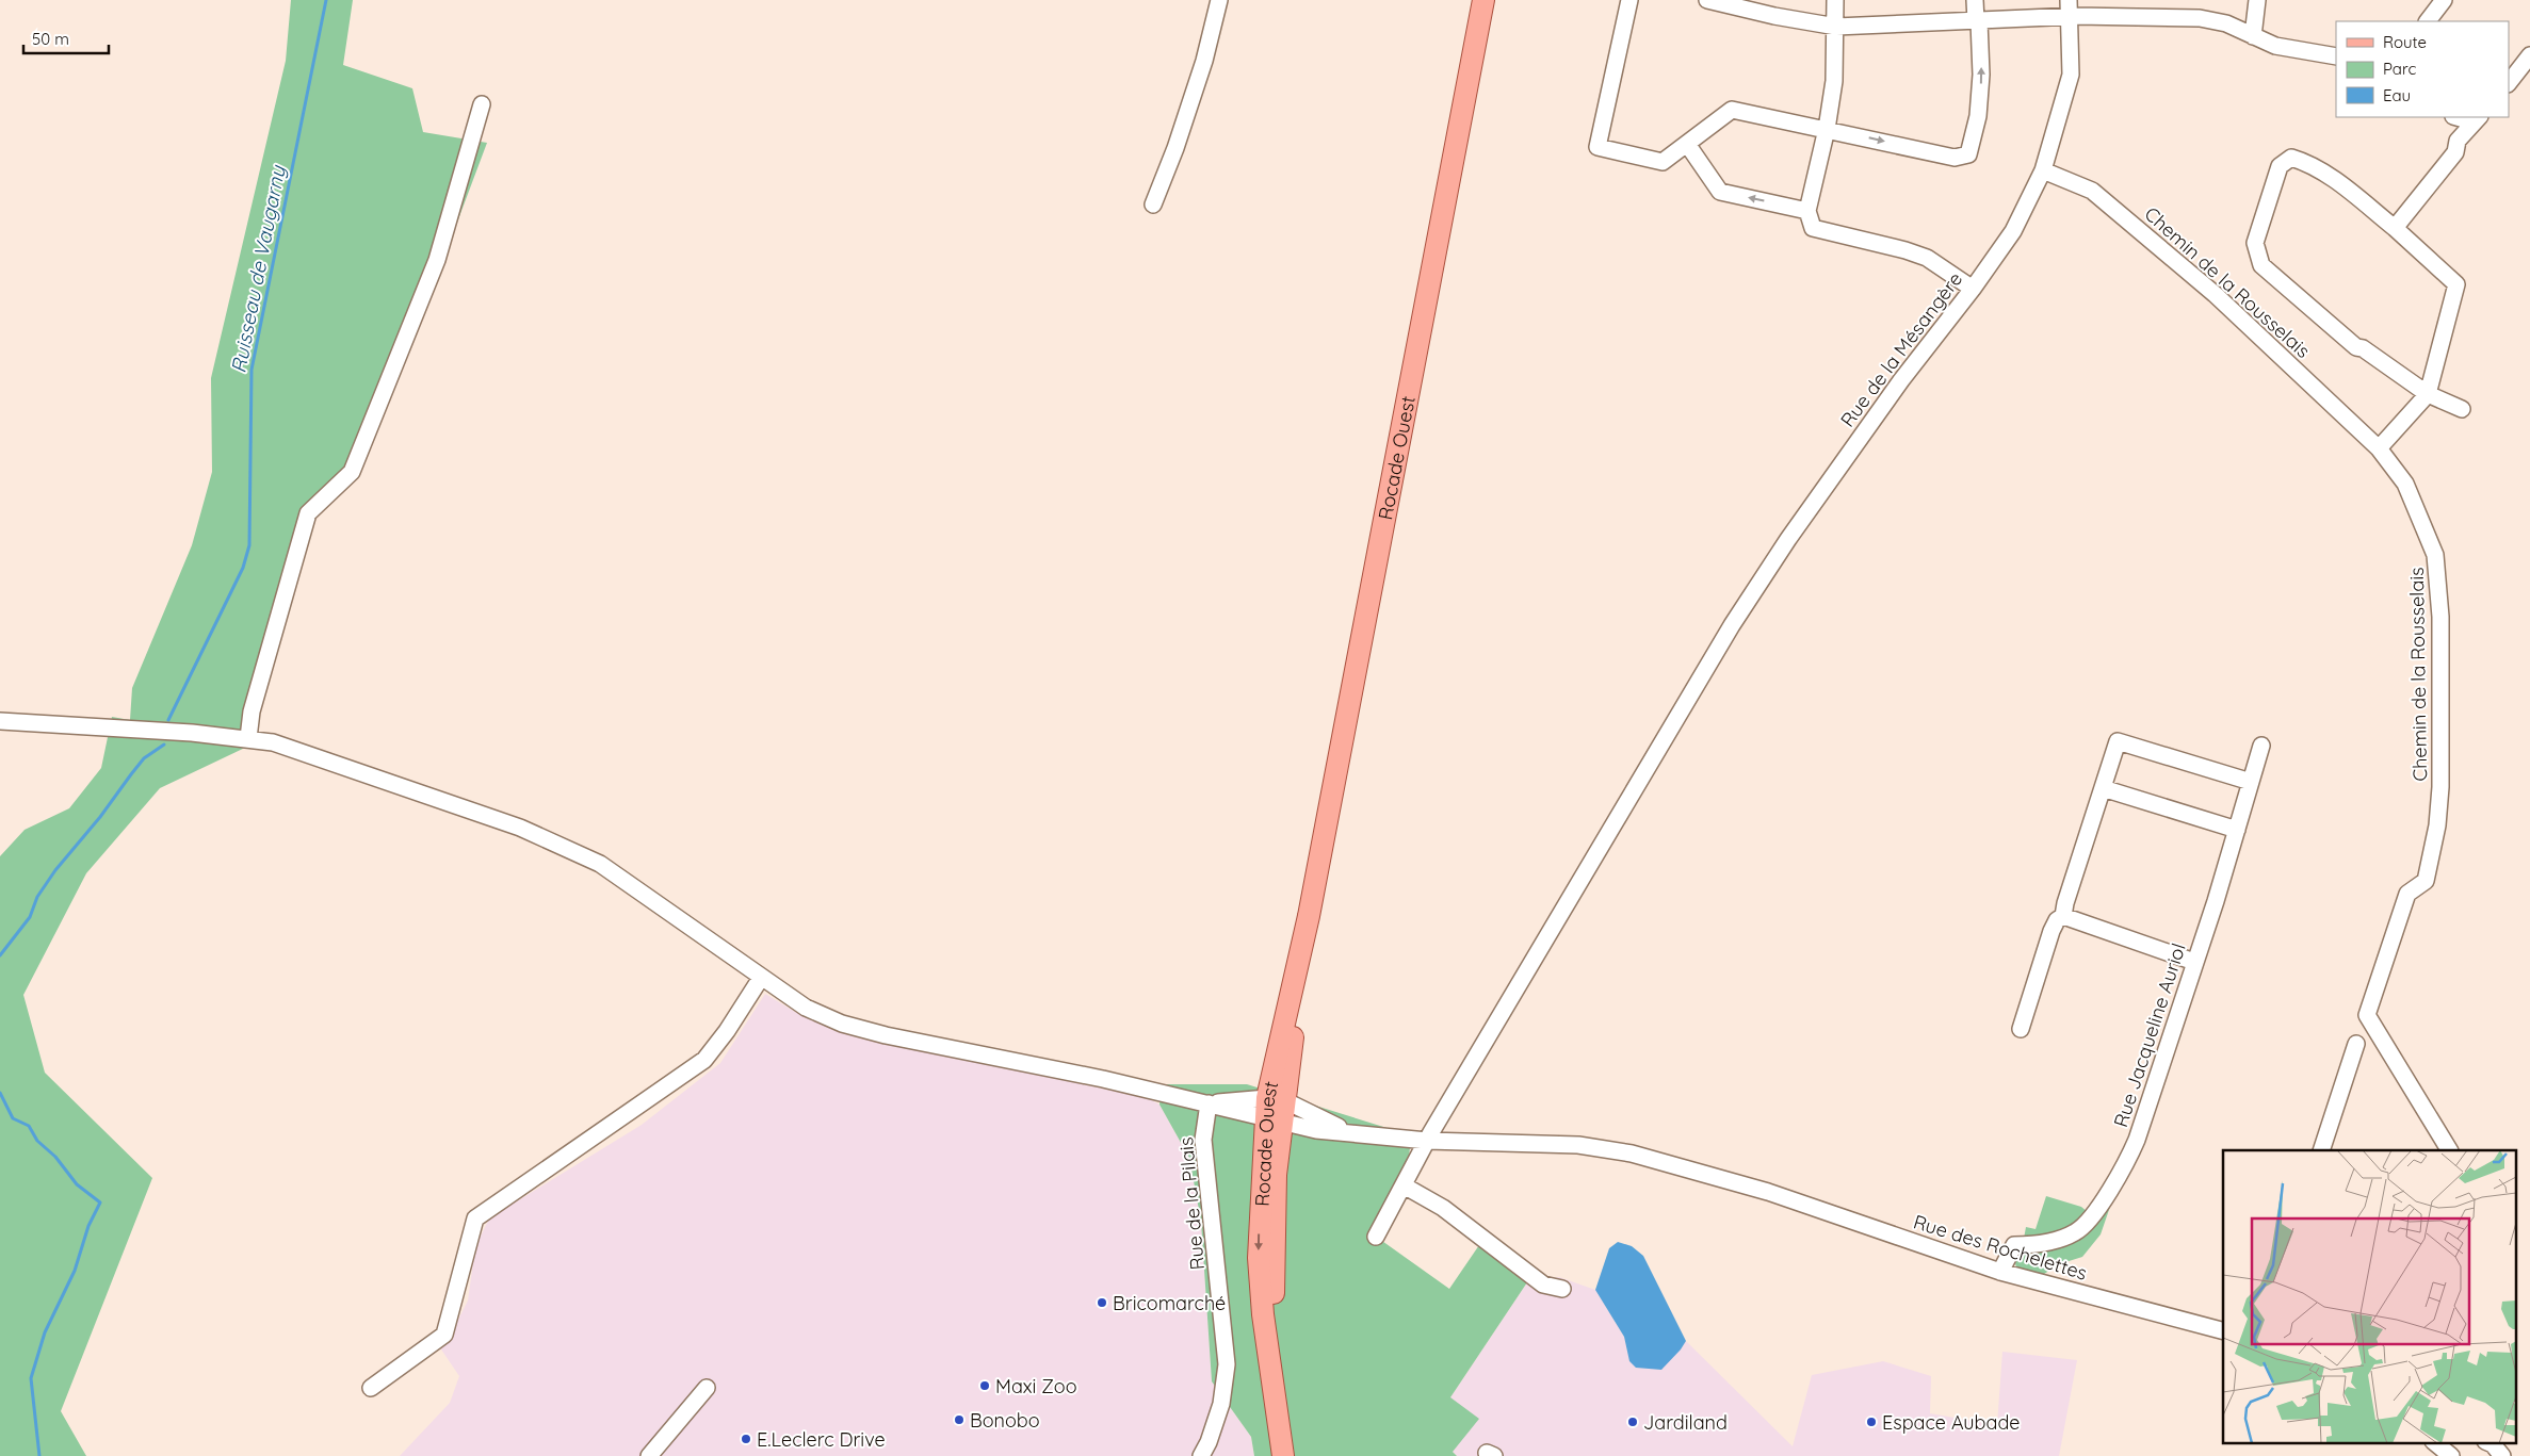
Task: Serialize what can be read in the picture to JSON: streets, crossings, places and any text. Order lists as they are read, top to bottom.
{
  "streets": {
    "main road": ["Rocade Ouest"],
    "street": [
      "Chemin de la Rousselais",
      "Rue de la Mésangère",
      "Rue Jacqueline Auriol",
      "Rue de la Pilais",
      "Rue des Rochelettes"
    ]
  },
  "crossings": [
    ["Chemin de la Rousselais", "Rue de la Mésangère"],
    ["Rue de la Mésangère", "Rue des Rochelettes"],
    ["Rocade Ouest", "Rue des Rochelettes"],
    ["Rue Jacqueline Auriol", "Rue des Rochelettes"]
  ],
  "water": ["Ruisseau de Vaugarny"],
  "places": [
    "Bricomarché",
    "Maxi Zoo",
    "Bonobo",
    "Jardiland",
    "Espace Aubade",
    "E.Leclerc Drive"
  ],
  "legend": ["Route", "Parc", "Eau"],
  "scale_bar": "50 m"
}
